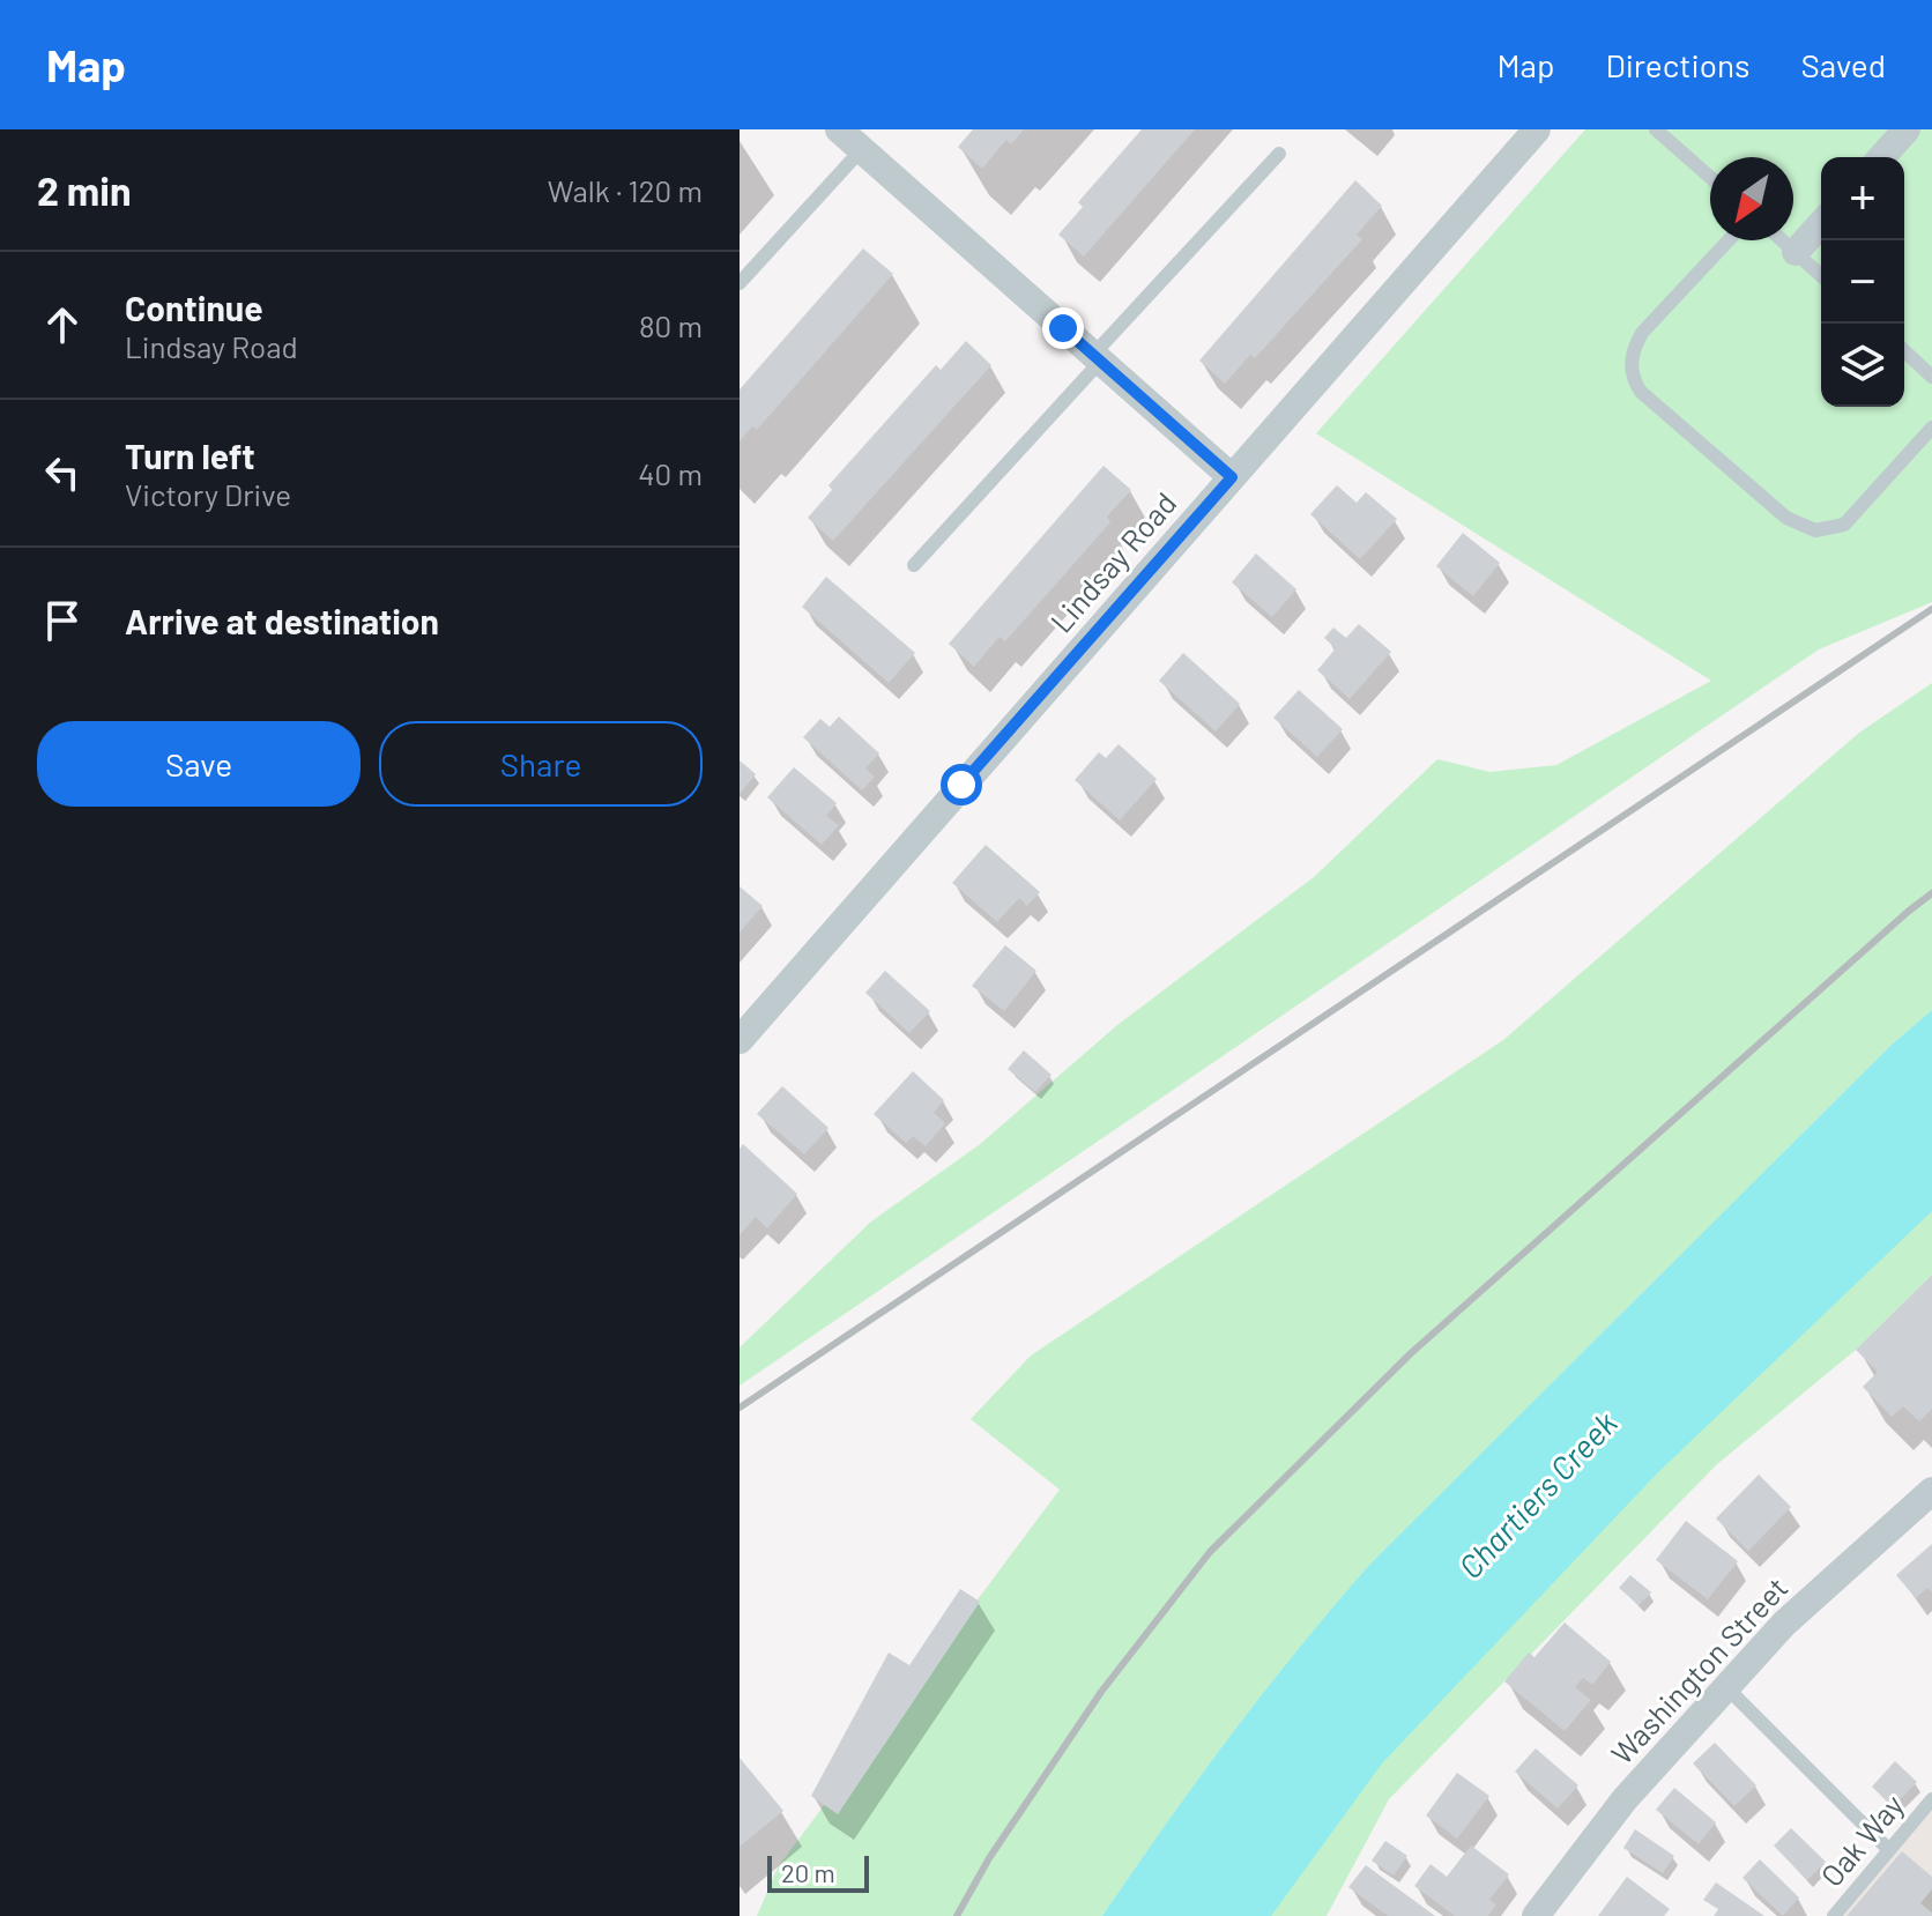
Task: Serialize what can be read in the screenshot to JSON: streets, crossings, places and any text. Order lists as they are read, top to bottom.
{
  "streets": {
    "street": ["Lindsay Road", "Washington Street"],
    "lane": ["Oak Way"]
  },
  "water": ["Chartiers Creek"],
  "scale_bar": "20 m",
  "north": "bottom left",
  "page": {
    "header": "Map",
    "nav": ["Map", "Directions", "Saved"],
    "heading": ["2 min", "Walk · 120 m"],
    "map_buttons": ["+", "−"],
    "list": [
      ["Continue", "Lindsay Road", "80 m"],
      ["Turn left", "Victory Drive", "40 m"],
      "Arrive at destination"
    ],
    "buttons": ["Save", "Share"],
    "scale": "20 m"
  }
}
